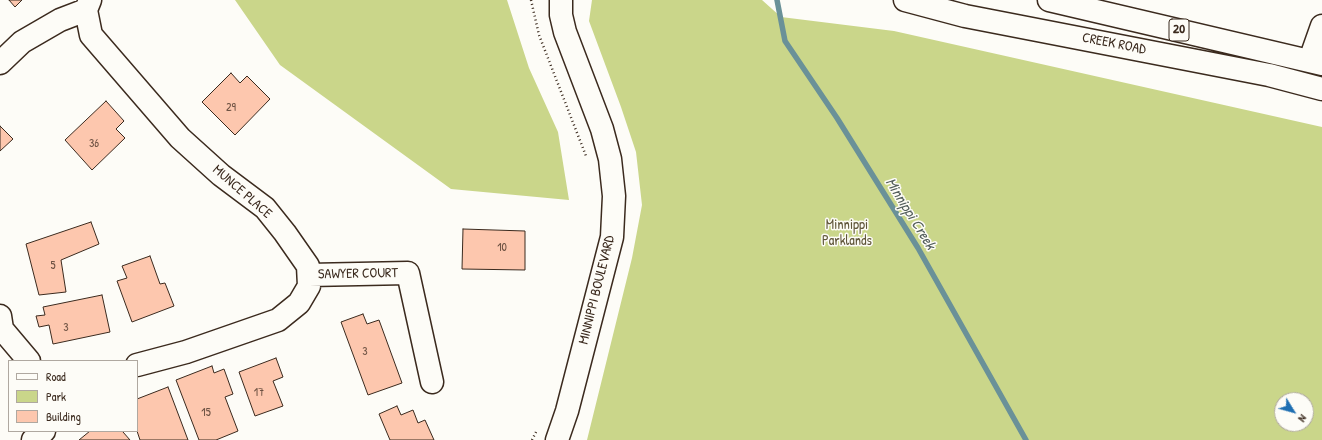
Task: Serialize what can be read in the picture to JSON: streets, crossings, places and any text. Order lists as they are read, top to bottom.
{
  "streets": {
    "street": [
      "20",
      "CREEK ROAD",
      "MUNCE PLACE",
      "SAWYER COURT",
      "MINNIPPI BOULEVARD"
    ]
  },
  "crossings": [
    ["MUNCE PLACE", "SAWYER COURT"]
  ],
  "water": ["Minnippi Creek"],
  "parks": ["Minnippi Parklands"],
  "house_numbers": [
    "29",
    "36",
    "10",
    "5",
    "3",
    "3",
    "17",
    "15"
  ],
  "legend": ["Road", "Park", "Building"],
  "north": "bottom right"
}
